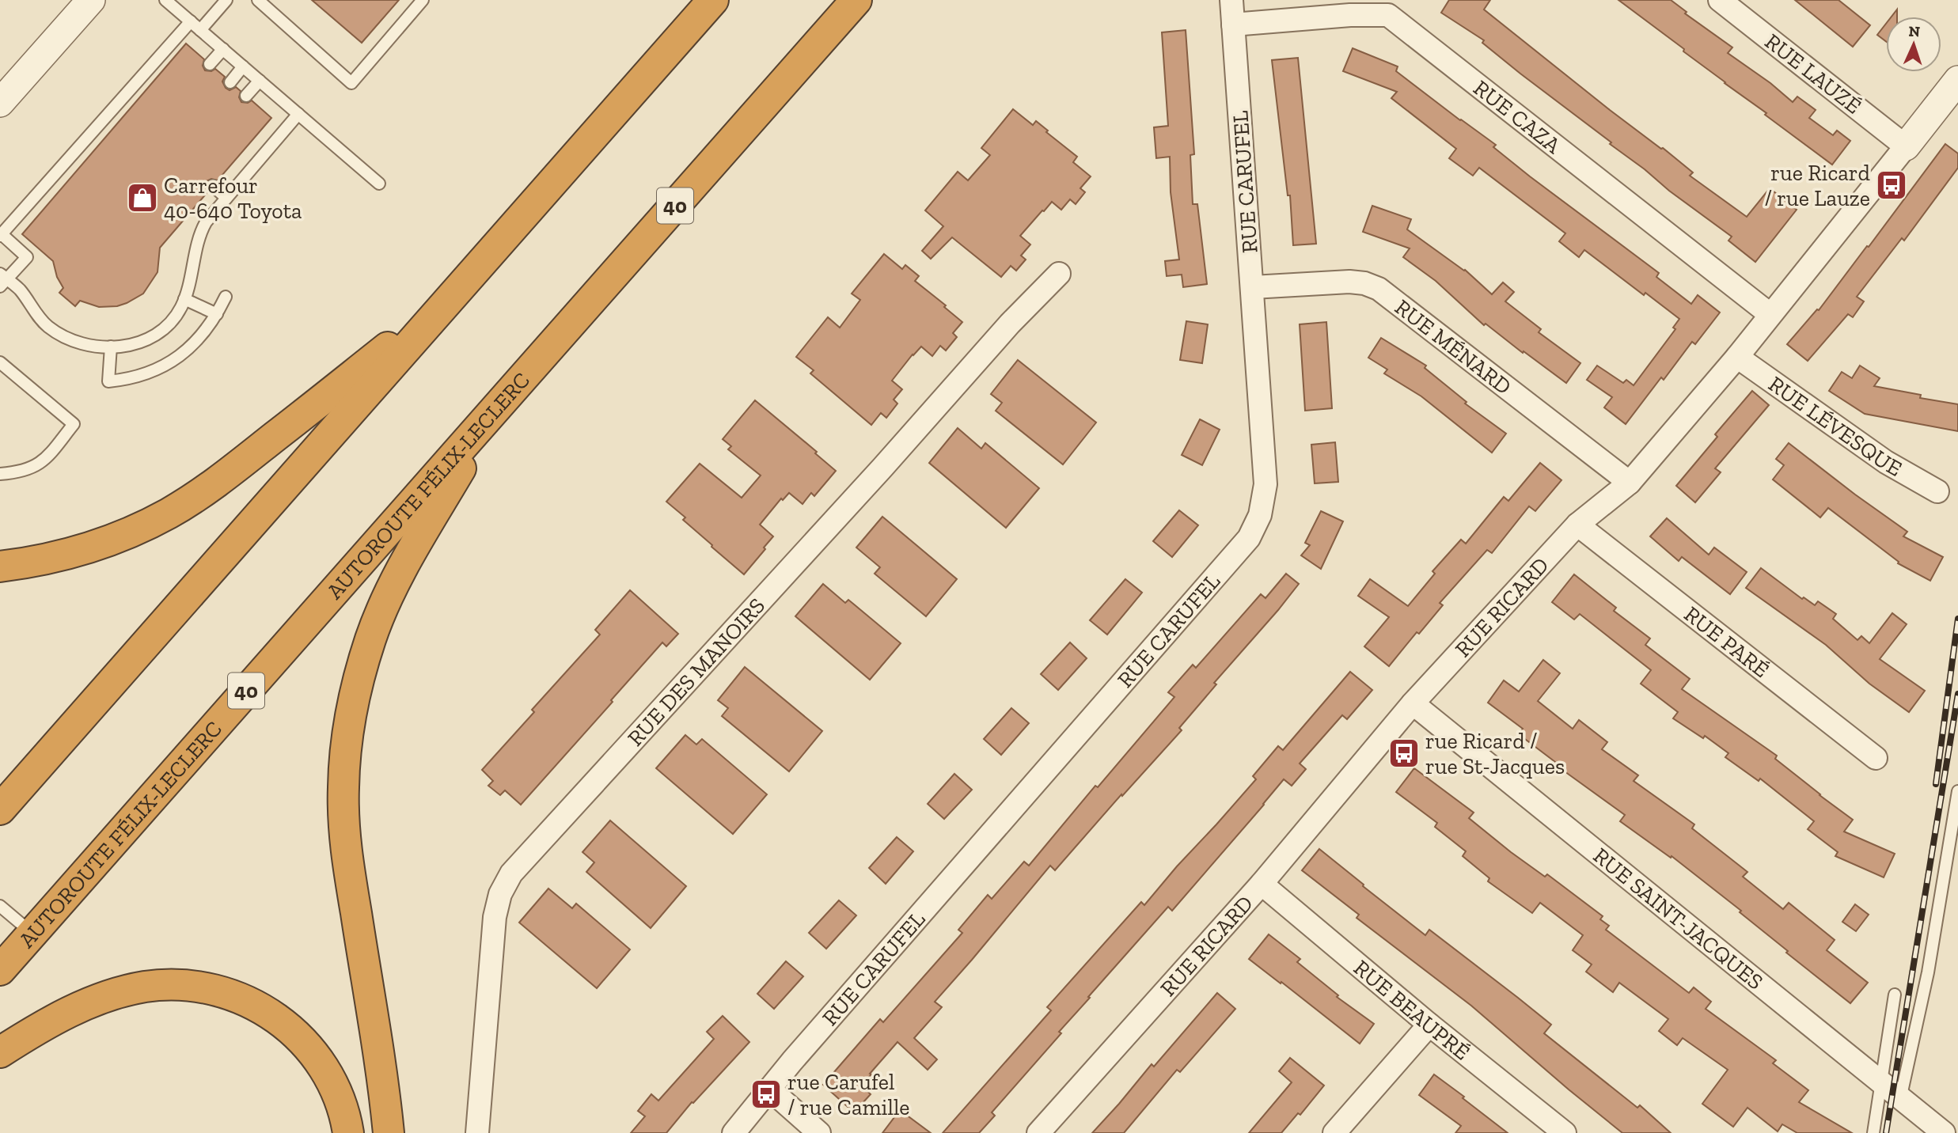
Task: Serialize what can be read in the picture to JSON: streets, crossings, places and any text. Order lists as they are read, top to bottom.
{
  "streets": {
    "highway": ["40", "AUTOROUTE FÉLIX-LECLERC"],
    "street": [
      "RUE LAUZÉ",
      "RUE CAZA",
      "RUE CARUFEL",
      "RUE MÉNARD",
      "RUE LÉVESQUE",
      "RUE RICARD",
      "RUE PARÉ",
      "RUE DES MANOIRS",
      "RUE SAINT-JACQUES",
      "RUE BEAUPRÉ"
    ]
  },
  "crossings": [
    ["RUE LAUZÉ", "RUE RICARD"],
    ["RUE CAZA", "RUE CARUFEL"],
    ["RUE CAZA", "RUE RICARD"],
    ["RUE CARUFEL", "RUE MÉNARD"],
    ["RUE MÉNARD", "RUE RICARD"],
    ["RUE LÉVESQUE", "RUE RICARD"],
    ["RUE RICARD", "RUE PARÉ"],
    ["RUE RICARD", "RUE SAINT-JACQUES"],
    ["RUE RICARD", "RUE BEAUPRÉ"]
  ],
  "places": {
    "bus stop": ["rue Ricard / rue Lauze", "rue Ricard / rue St-Jacques", "rue Carufel / rue Camille"],
    "shop": ["Carrefour 40-640 Toyota"]
  },
  "north": "top"
}
